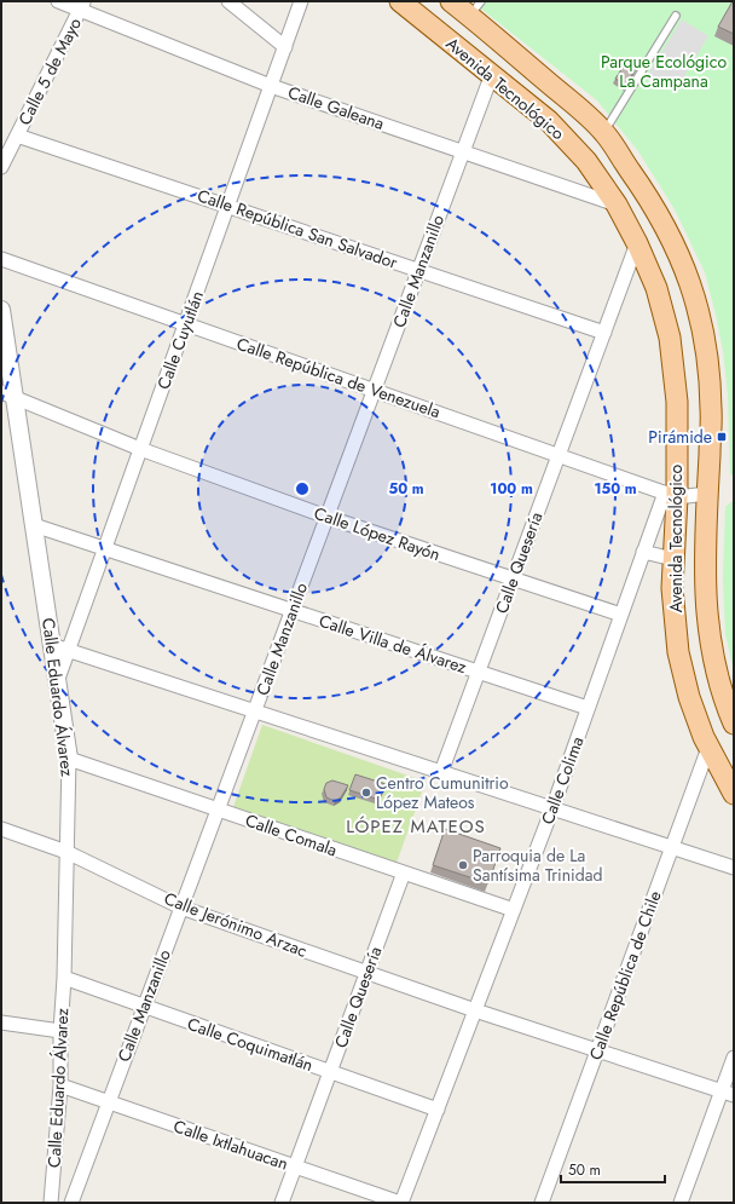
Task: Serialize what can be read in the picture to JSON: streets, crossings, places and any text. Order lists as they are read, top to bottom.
{
  "streets": {
    "main road": ["Avenida Tecnológico"],
    "street": [
      "Calle 5 de Mayo",
      "Calle Galeana",
      "Calle República San Salvador",
      "Calle Manzanillo",
      "Calle Cuyutlán",
      "Calle República de Venezuela",
      "Calle López Rayón",
      "Calle Quesería",
      "Calle Villa de Álvarez",
      "Calle Eduardo Álvarez",
      "Calle Colima",
      "Calle Comala",
      "Calle Jerónimo Arzac",
      "Calle República de Chile",
      "Calle Coquimatlán",
      "Calle Ixtlahuacan"
    ]
  },
  "crossings": [
    ["Calle 5 de Mayo", "Calle Galeana"],
    ["Calle 5 de Mayo", "Calle República San Salvador"],
    ["Avenida Tecnológico", "Calle Galeana"],
    ["Avenida Tecnológico", "Calle Manzanillo"],
    ["Avenida Tecnológico", "Calle República de Venezuela"],
    ["Avenida Tecnológico", "Calle Quesería"],
    ["Avenida Tecnológico", "Calle Colima"],
    ["Avenida Tecnológico", "Calle República de Chile"],
    ["Calle Galeana", "Calle Manzanillo"],
    ["Calle Galeana", "Calle Cuyutlán"],
    ["Calle República San Salvador", "Calle Manzanillo"],
    ["Calle República San Salvador", "Calle Cuyutlán"],
    ["Calle República San Salvador", "Calle Quesería"],
    ["Calle Manzanillo", "Calle República de Venezuela"],
    ["Calle Manzanillo", "Calle López Rayón"],
    ["Calle Manzanillo", "Calle Villa de Álvarez"],
    ["Calle Manzanillo", "Calle Comala"],
    ["Calle Manzanillo", "Calle Jerónimo Arzac"],
    ["Calle Manzanillo", "Calle Coquimatlán"],
    ["Calle Manzanillo", "Calle Ixtlahuacan"],
    ["Calle Cuyutlán", "Calle República de Venezuela"],
    ["Calle Cuyutlán", "Calle López Rayón"],
    ["Calle Cuyutlán", "Calle Villa de Álvarez"],
    ["Calle Cuyutlán", "Calle Eduardo Álvarez"],
    ["Calle República de Venezuela", "Calle Quesería"],
    ["Calle República de Venezuela", "Calle Colima"],
    ["Calle López Rayón", "Calle Quesería"],
    ["Calle López Rayón", "Calle Eduardo Álvarez"],
    ["Calle López Rayón", "Calle Colima"],
    ["Calle Quesería", "Calle Villa de Álvarez"],
    ["Calle Quesería", "Calle Comala"],
    ["Calle Quesería", "Calle Jerónimo Arzac"],
    ["Calle Quesería", "Calle Coquimatlán"],
    ["Calle Quesería", "Calle Ixtlahuacan"],
    ["Calle Villa de Álvarez", "Calle Eduardo Álvarez"],
    ["Calle Villa de Álvarez", "Calle Colima"],
    ["Calle Eduardo Álvarez", "Calle Comala"],
    ["Calle Eduardo Álvarez", "Calle Jerónimo Arzac"],
    ["Calle Eduardo Álvarez", "Calle Coquimatlán"],
    ["Calle Eduardo Álvarez", "Calle Ixtlahuacan"],
    ["Calle Colima", "Calle Comala"],
    ["Calle Colima", "Calle Jerónimo Arzac"],
    ["Calle Colima", "Calle Coquimatlán"],
    ["Calle Colima", "Calle Ixtlahuacan"],
    ["Calle Jerónimo Arzac", "Calle República de Chile"]
  ],
  "districts": ["LÓPEZ MATEOS"],
  "parks": ["Parque Ecológico La Campana"],
  "places": {
    "transit": ["Pirámide"],
    "other": ["Centro Cumunitrio López Mateos", "Parroquia de La Santísima Trinidad"]
  },
  "scale_bar": "50 m",
  "rings": ["50 m", "100 m", "150 m"]
}
